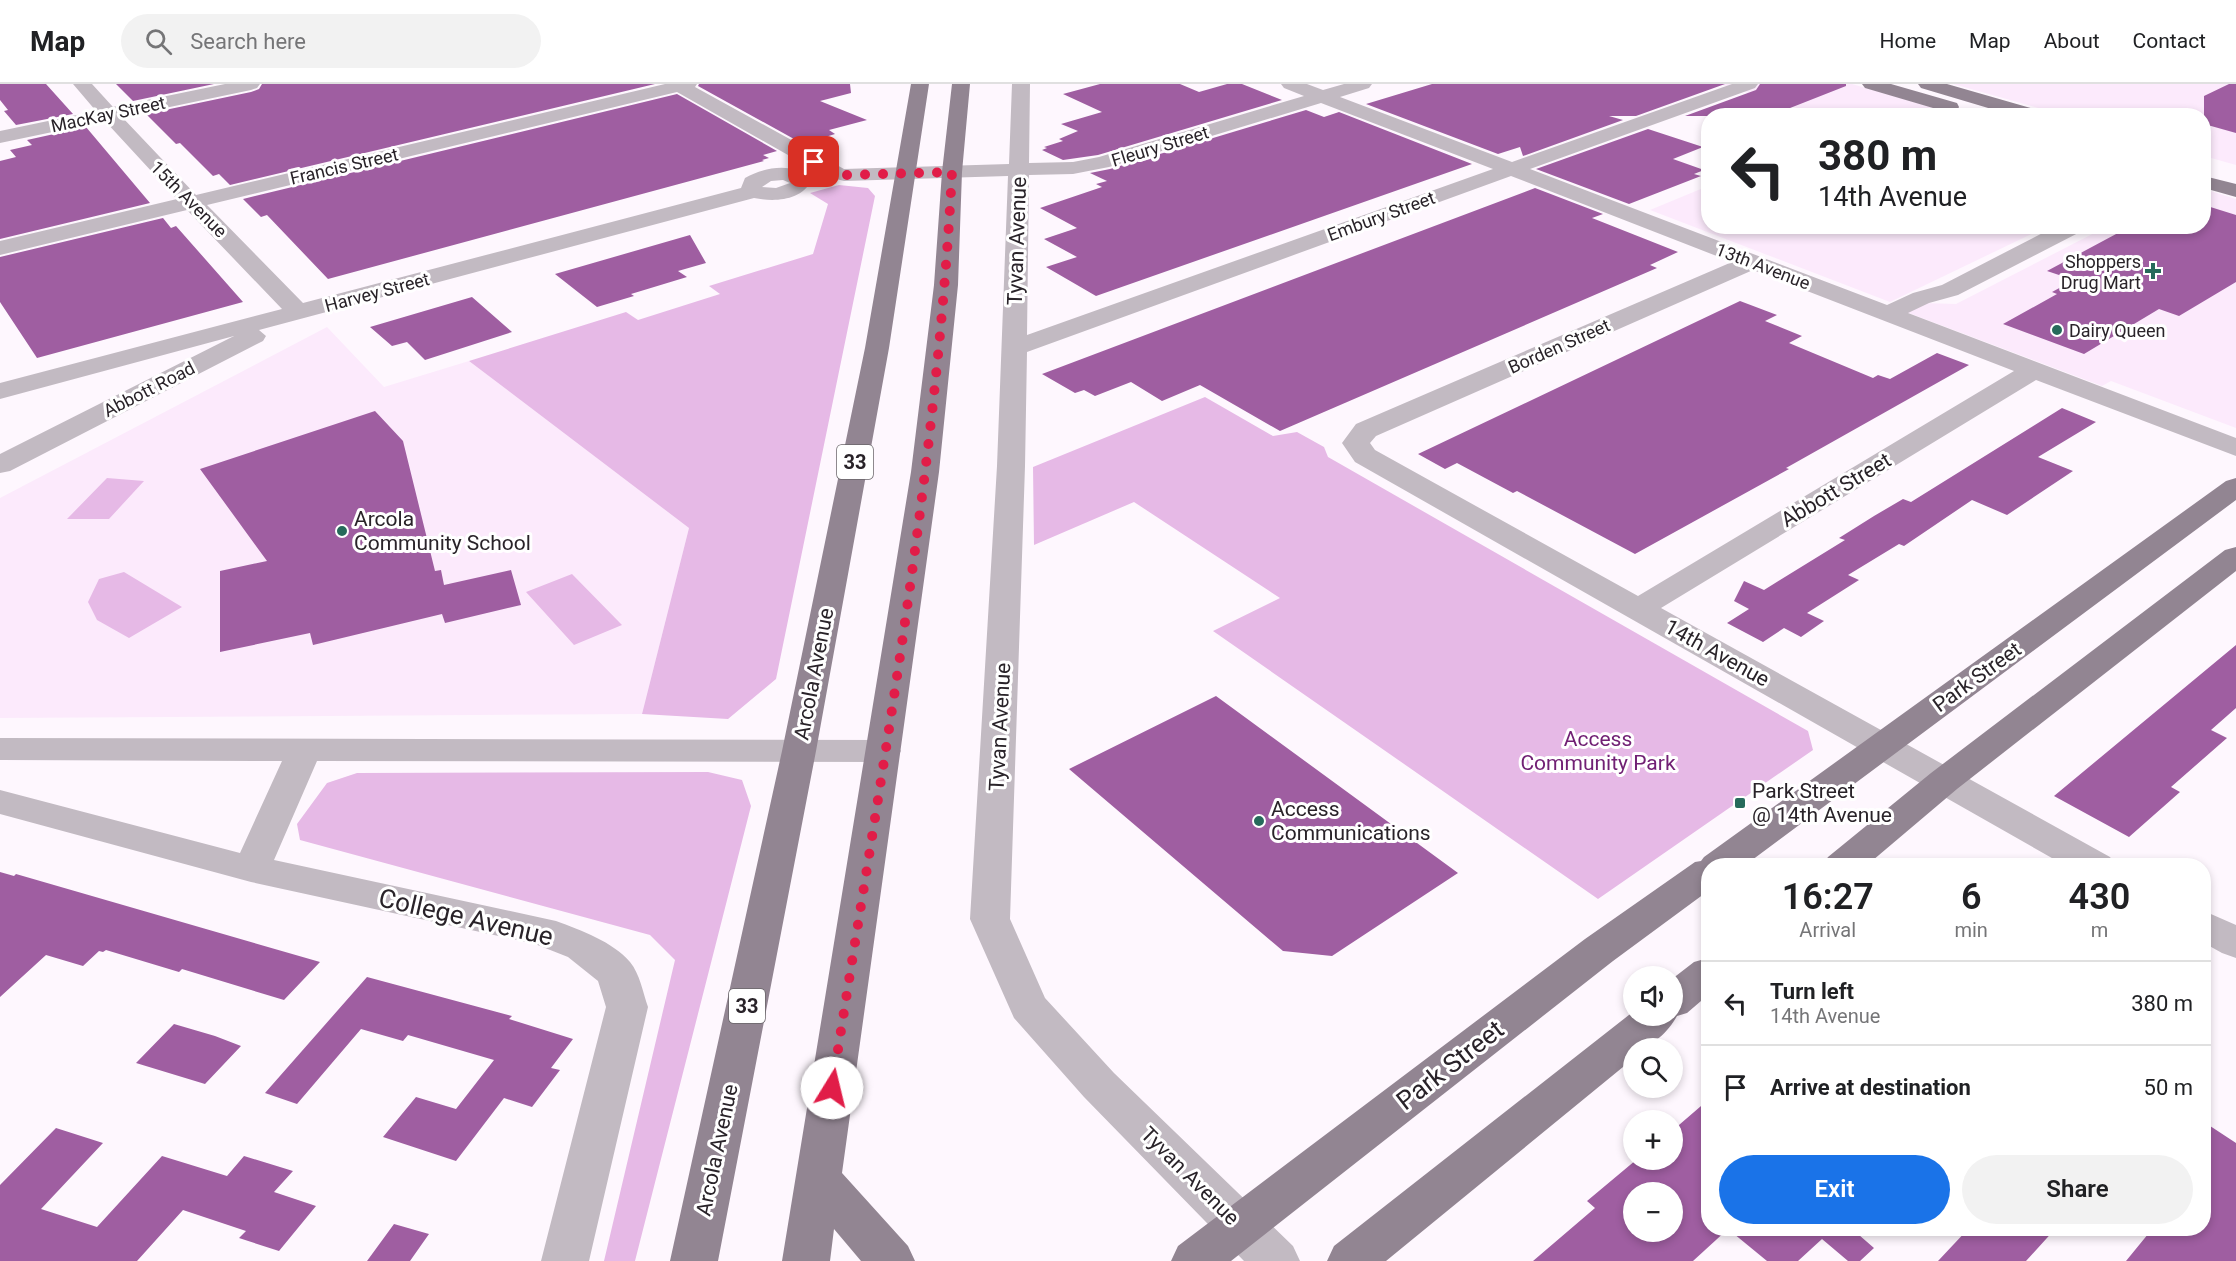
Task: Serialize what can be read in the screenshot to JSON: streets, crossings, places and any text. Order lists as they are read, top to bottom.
{
  "streets": {
    "main road": ["33", "Arcola Avenue", "Park Street"],
    "street": [
      "MacKay Street",
      "Fleury Street",
      "Francis Street",
      "15th Avenue",
      "Embury Street",
      "Tyvan Avenue",
      "13th Avenue",
      "Harvey Street",
      "Borden Street",
      "Abbott Road",
      "Abbott Street",
      "14th Avenue",
      "College Avenue"
    ]
  },
  "crossings": [
    ["MacKay Street", "15th Avenue"],
    ["Fleury Street", "Tyvan Avenue"],
    ["Fleury Street", "13th Avenue"],
    ["Francis Street", "15th Avenue"],
    ["15th Avenue", "Harvey Street"],
    ["15th Avenue", "Abbott Road"],
    ["Embury Street", "Tyvan Avenue"],
    ["Embury Street", "13th Avenue"],
    ["Tyvan Avenue", "Park Street"],
    ["13th Avenue", "Borden Street"],
    ["13th Avenue", "Abbott Street"],
    ["Harvey Street", "Abbott Road"],
    ["Borden Street", "14th Avenue"],
    ["Abbott Street", "14th Avenue"],
    ["14th Avenue", "Park Street"]
  ],
  "parks": ["Access Community Park"],
  "places": {
    "health": ["Shoppers Drug Mart"],
    "other": ["Dairy Queen", "Arcola Community School", "Access Communications"],
    "transit": ["Park Street @ 14th Avenue"]
  },
  "page": {
    "header": "Map",
    "search": "Search here",
    "nav": [
      "Home",
      "Map",
      "About",
      "Contact"
    ],
    "turn": ["380 m", "14th Avenue"],
    "eta": [
      "16:27",
      "Arrival",
      "6",
      "min",
      "430",
      "m"
    ],
    "list": [
      {
        "name": "Turn left",
        "note": "14th Avenue",
        "value": "380 m"
      },
      {
        "name": "Arrive at destination",
        "value": "50 m"
      }
    ],
    "map_buttons": ["+", "−"],
    "buttons": ["Exit", "Share"]
  }
}
